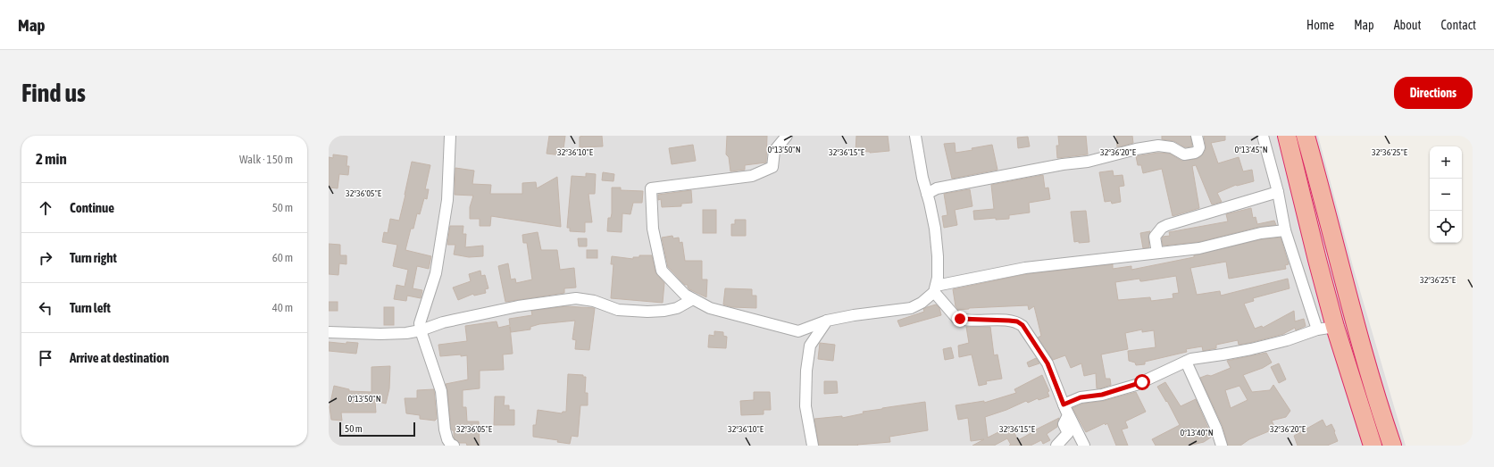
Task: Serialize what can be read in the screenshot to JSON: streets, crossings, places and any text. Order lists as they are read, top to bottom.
{
  "scale_bar": "50 m",
  "page": {
    "header": "Map",
    "nav": [
      "Home",
      "Map",
      "About",
      "Contact"
    ],
    "buttons": "Directions",
    "title": "Find us",
    "heading": ["2 min", "Walk · 150 m"],
    "map_buttons": ["+", "−"],
    "list": [
      ["Continue", "50 m"],
      ["Turn right", "60 m"],
      ["Turn left", "40 m"],
      "Arrive at destination"
    ],
    "scale": "50 m"
  },
  "coordinates": [
    "0°13'50\"N",
    "0°13'45\"N",
    "32°36'10\"E",
    "32°36'15\"E",
    "32°36'20\"E",
    "32°36'25\"E",
    "32°36'05\"E",
    "0°13'40\"N"
  ]
}
